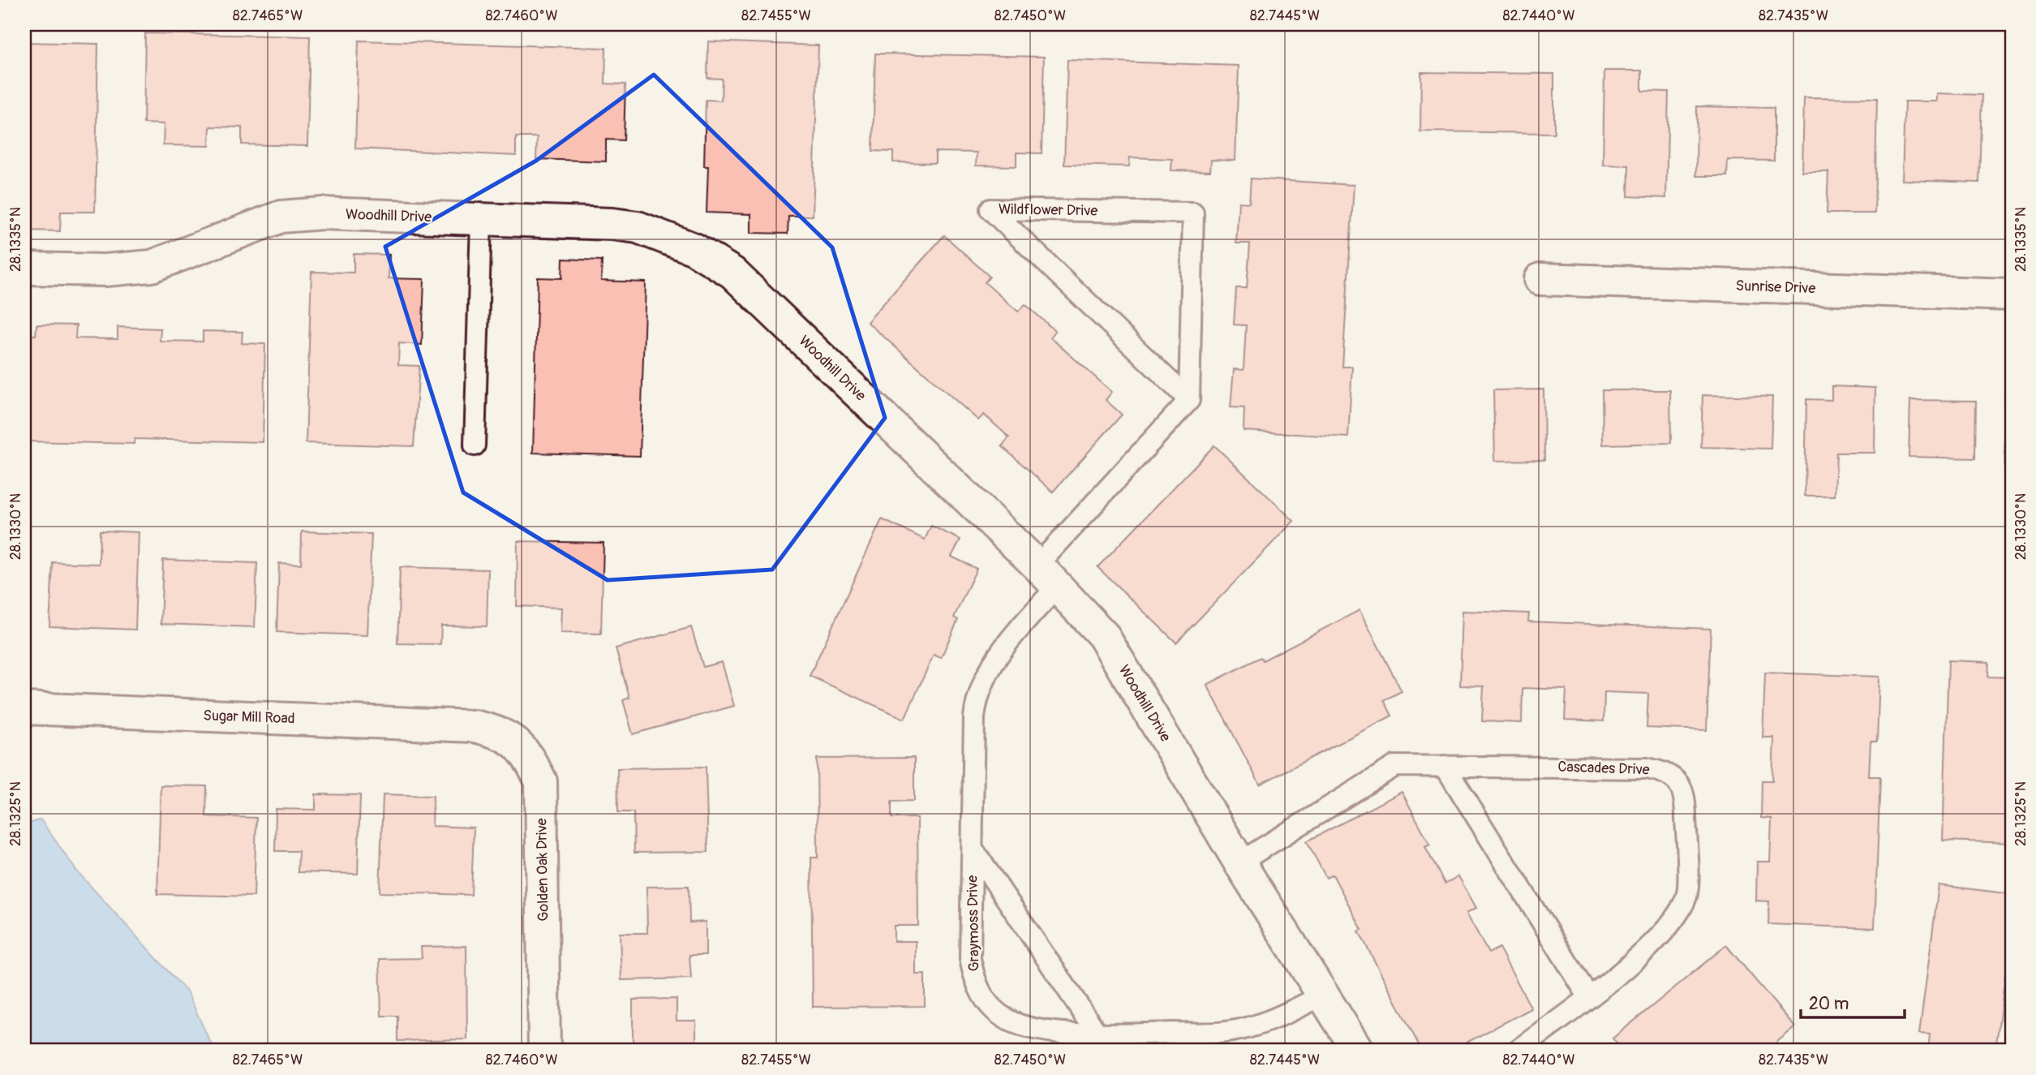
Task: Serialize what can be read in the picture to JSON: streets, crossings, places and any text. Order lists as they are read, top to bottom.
{
  "streets": {
    "street": [
      "Woodhill Drive",
      "Sunrise Drive",
      "Sugar Mill Road",
      "Golden Oak Drive"
    ],
    "lane": ["Wildflower Drive", "Cascades Drive", "Graymoss Drive"]
  },
  "crossings": [
    ["Woodhill Drive", "Cascades Drive"],
    ["Woodhill Drive", "Graymoss Drive"],
    ["Sugar Mill Road", "Golden Oak Drive"]
  ],
  "scale_bar": "20 m",
  "coordinates": [
    "82.7465°W",
    "82.7460°W",
    "82.7455°W",
    "82.7450°W",
    "82.7445°W",
    "82.7440°W",
    "82.7435°W",
    "28.1335°N",
    "28.1330°N",
    "28.1325°N"
  ]
}
